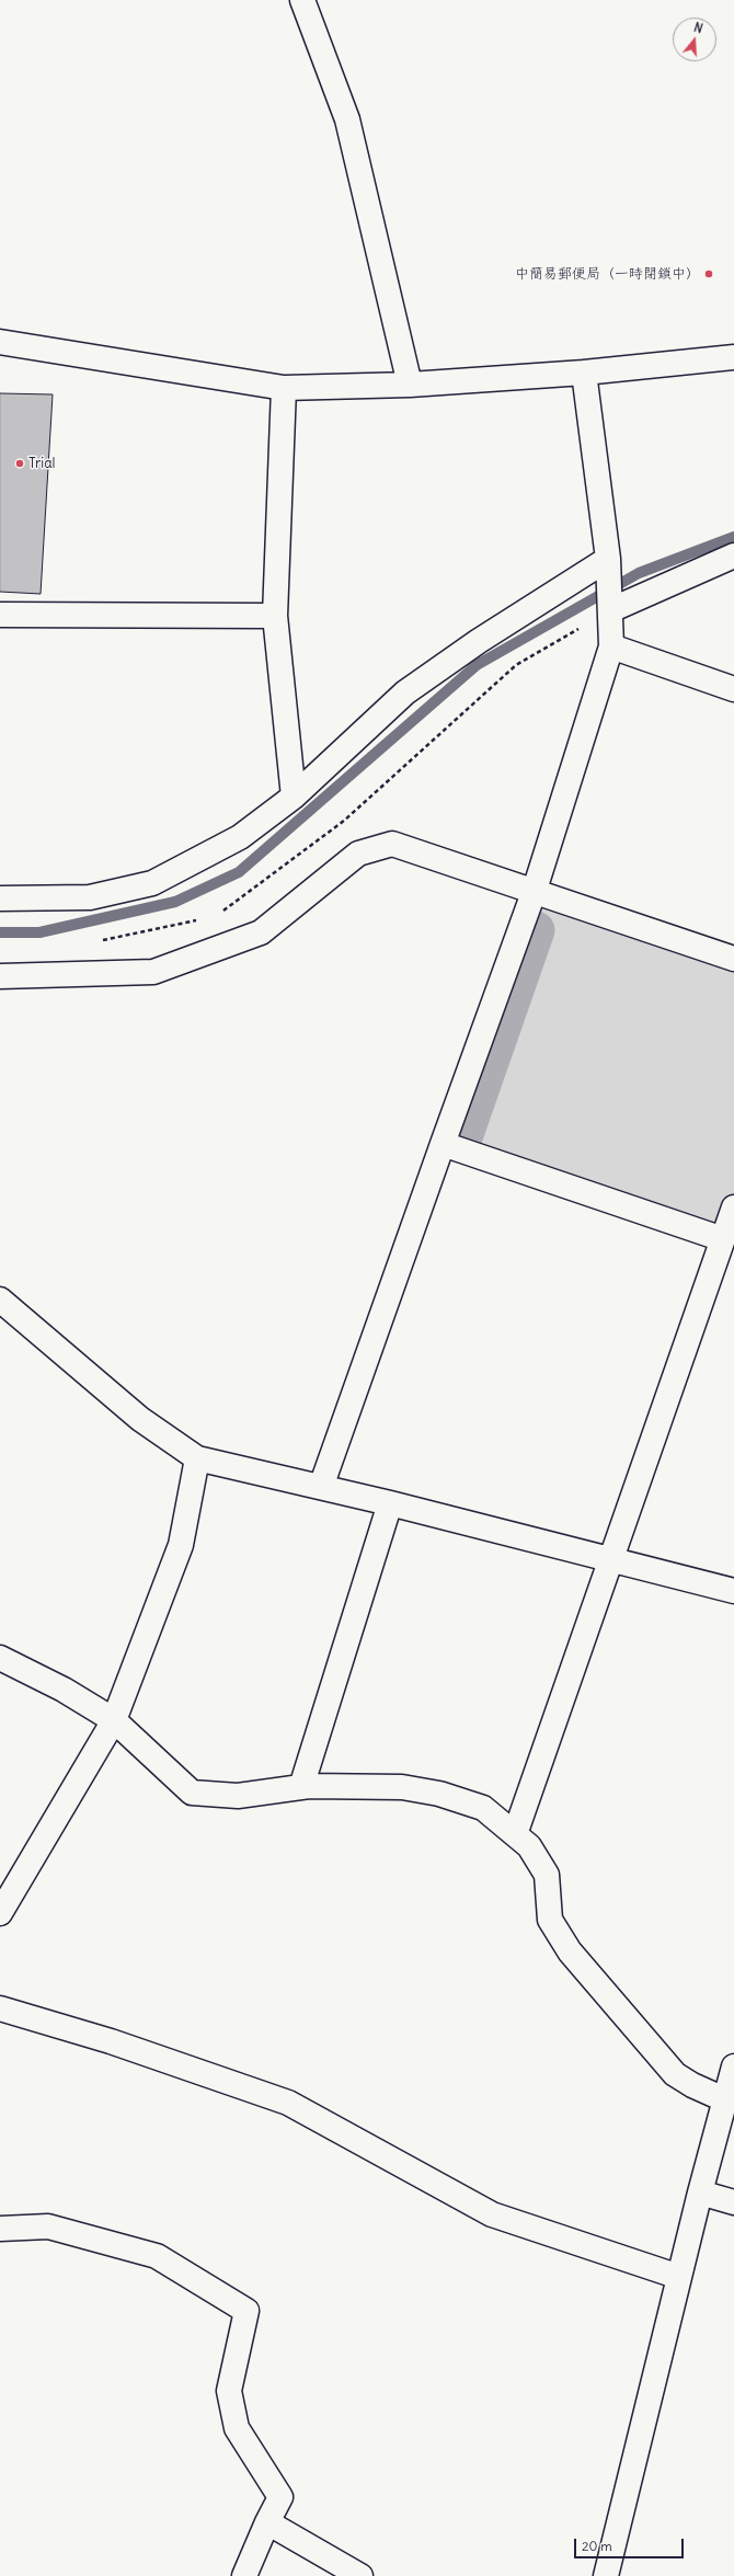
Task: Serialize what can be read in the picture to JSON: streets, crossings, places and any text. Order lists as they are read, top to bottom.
{
  "places": ["中簡易郵便局（一時閉鎖中）", "Trial"],
  "scale_bar": "20 m",
  "north": "top"
}
